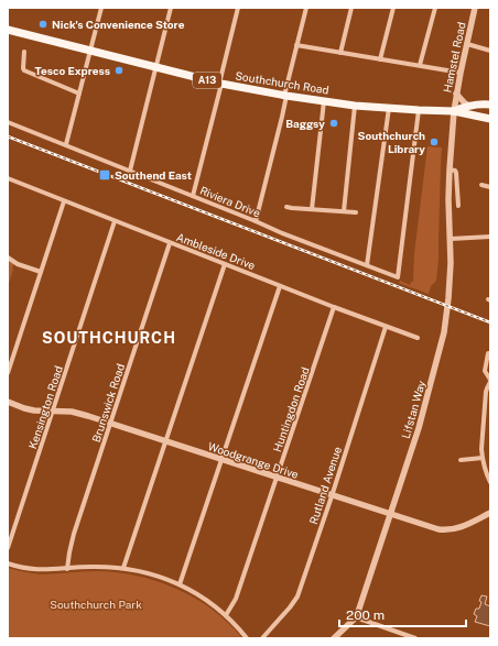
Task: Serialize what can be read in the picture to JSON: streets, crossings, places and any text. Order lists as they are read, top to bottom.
{
  "streets": {
    "main road": ["A13", "Southchurch Road"],
    "street": [
      "Hamstel Road",
      "Riviera Drive",
      "Ambleside Drive",
      "Brunswick Road",
      "Kensington Road",
      "Huntingdon Road",
      "Lifstan Way",
      "Woodgrange Drive",
      "Rutland Avenue"
    ]
  },
  "crossings": [
    ["Hamstel Road", "A13"],
    ["Hamstel Road", "Southchurch Road"],
    ["Hamstel Road", "Lifstan Way"],
    ["A13", "Southchurch Road"],
    ["A13", "Lifstan Way"],
    ["Southchurch Road", "Riviera Drive"],
    ["Southchurch Road", "Lifstan Way"],
    ["Ambleside Drive", "Brunswick Road"],
    ["Ambleside Drive", "Kensington Road"],
    ["Ambleside Drive", "Huntingdon Road"],
    ["Ambleside Drive", "Rutland Avenue"],
    ["Brunswick Road", "Woodgrange Drive"],
    ["Kensington Road", "Woodgrange Drive"],
    ["Huntingdon Road", "Woodgrange Drive"],
    ["Lifstan Way", "Woodgrange Drive"],
    ["Woodgrange Drive", "Rutland Avenue"]
  ],
  "districts": ["SOUTHCHURCH"],
  "parks": ["Southchurch Park"],
  "places": {
    "other": [
      "Nick's Convenience Store",
      "Tesco Express",
      "Baggsy",
      "Southchurch Library"
    ],
    "transit": ["Southend East"]
  },
  "scale_bar": "200 m"
}
